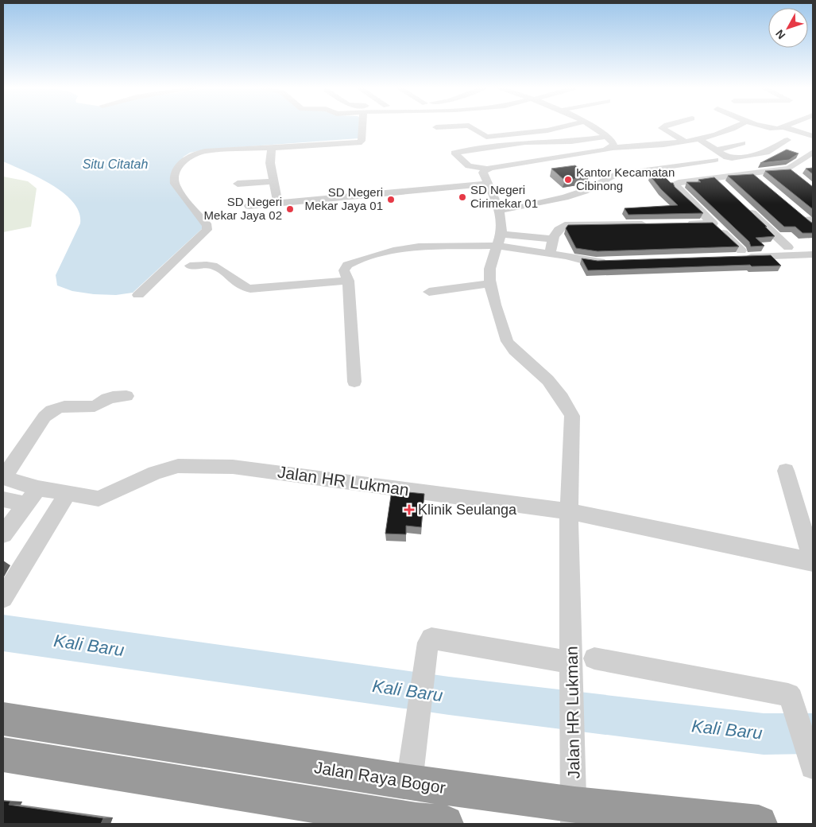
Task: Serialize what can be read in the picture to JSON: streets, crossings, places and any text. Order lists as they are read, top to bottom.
{
  "streets": {
    "highway": ["Jalan Raya Bogor"],
    "street": ["Jalan HR Lukman"]
  },
  "crossings": [
    ["Jalan HR Lukman", "Jalan Raya Bogor"]
  ],
  "water": ["Situ Citatah", "Kali Baru"],
  "places": {
    "other": [
      "Kantor Kecamatan Cibinong",
      "SD Negeri Cirimekar 01",
      "SD Negeri Mekar Jaya 01",
      "SD Negeri Mekar Jaya 02"
    ],
    "health": ["Klinik Seulanga"]
  },
  "north": "bottom left"
}
